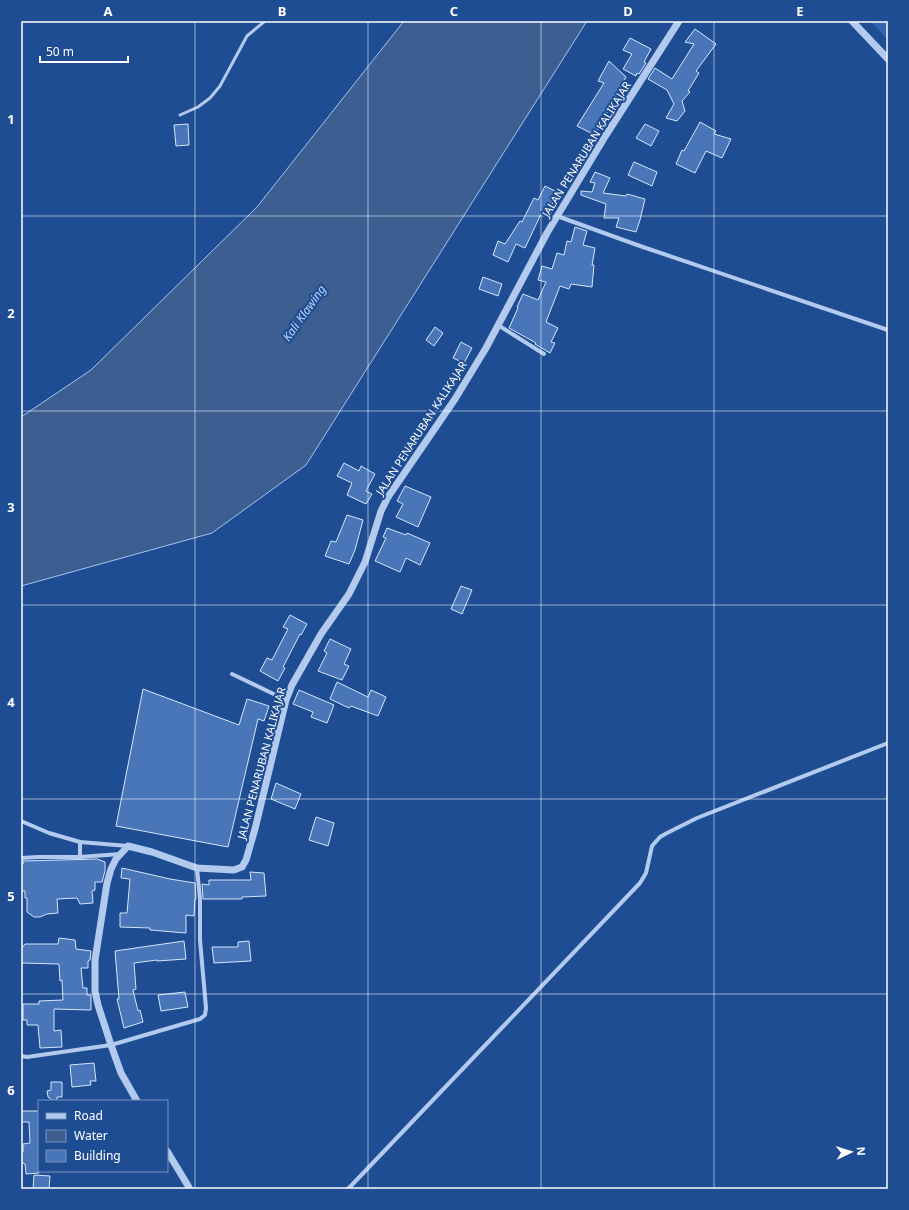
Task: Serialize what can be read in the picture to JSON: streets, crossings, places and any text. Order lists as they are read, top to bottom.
{
  "streets": {
    "street": ["JALAN PENARUBAN KALIKAJAR"]
  },
  "water": ["Kali Klawing"],
  "legend": ["Road", "Water", "Building"],
  "scale_bar": "50 m",
  "north": "right",
  "grid": {
    "columns": [
      "A",
      "B",
      "C",
      "D",
      "E"
    ],
    "rows": [
      "1",
      "2",
      "3",
      "4",
      "5",
      "6"
    ]
  }
}
